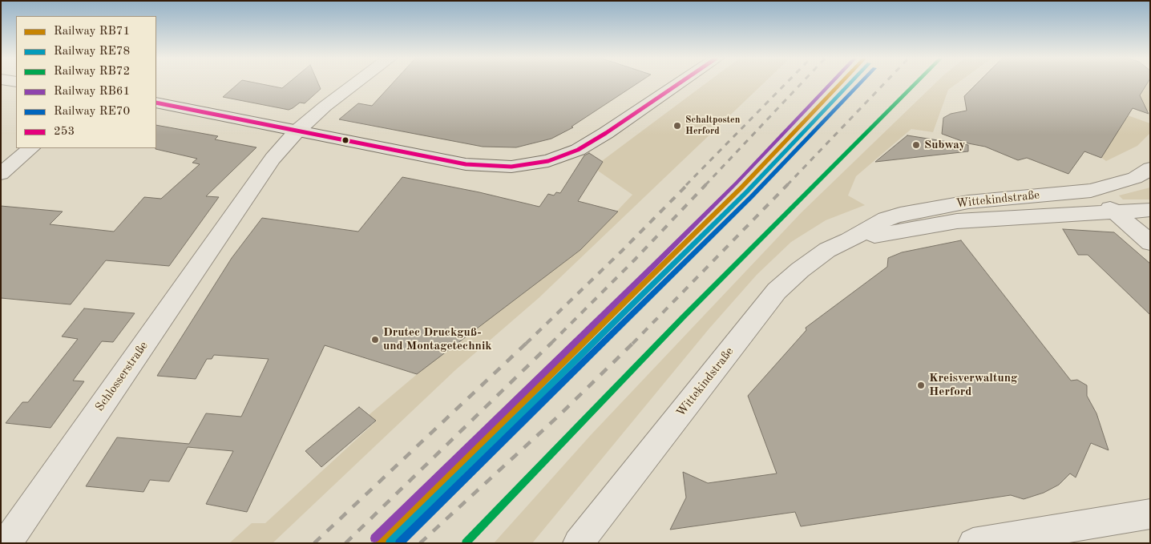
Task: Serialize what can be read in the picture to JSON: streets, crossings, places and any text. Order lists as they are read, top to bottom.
{
  "streets": {
    "street": ["Wittekindstraße", "Schlosserstraße"]
  },
  "places": [
    "Schaltposten Herford",
    "Subway",
    "Drutec Druckguß- und Montagetechnik",
    "Kreisverwaltung Herford"
  ],
  "lines": [
    "rail line RB71",
    "rail line RE78",
    "rail line RB72",
    "rail line RB61",
    "rail line RE70",
    "transit line 253"
  ],
  "legend": [
    "Railway RB71",
    "Railway RE78",
    "Railway RB72",
    "Railway RB61",
    "Railway RE70",
    "253"
  ]
}
